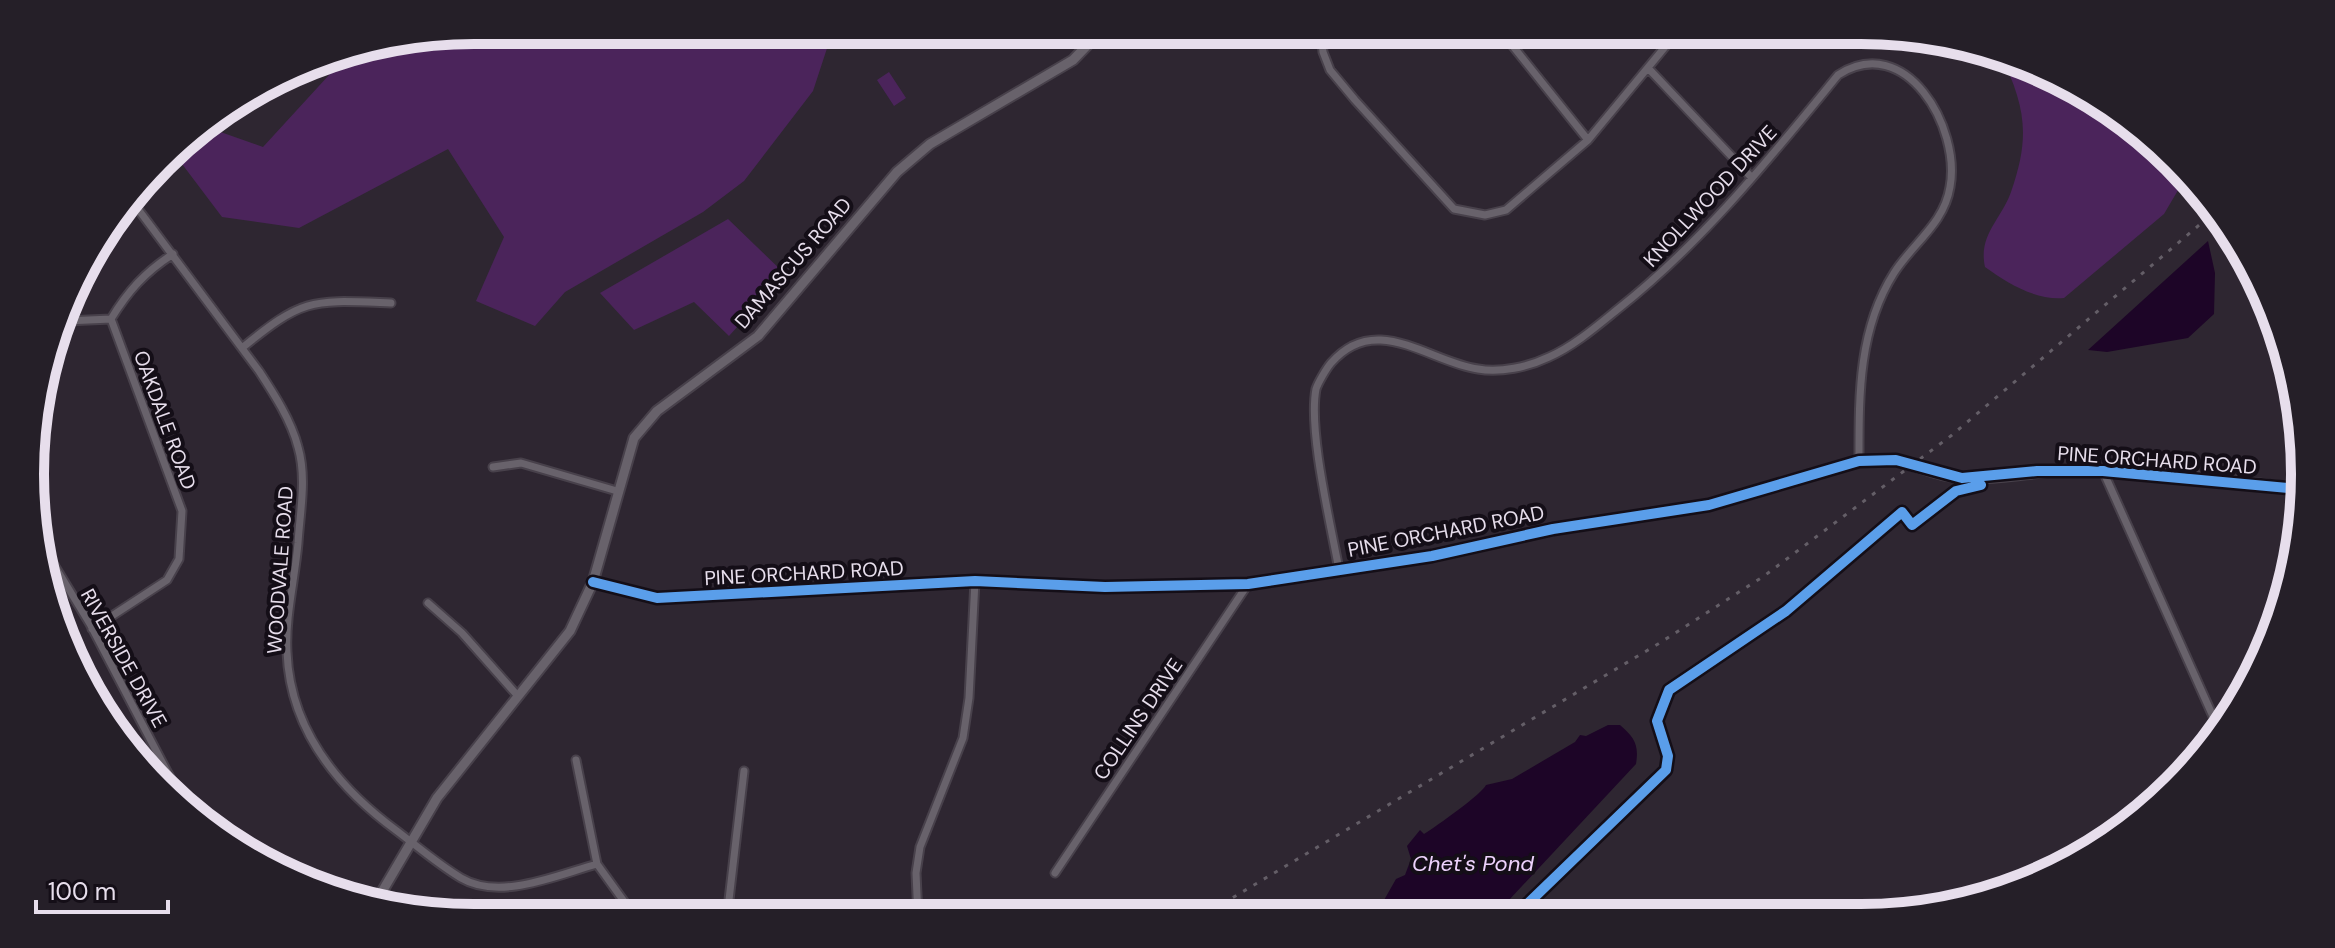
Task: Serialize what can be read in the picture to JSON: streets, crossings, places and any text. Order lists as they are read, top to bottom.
{
  "streets": {
    "street": [
      "KNOLLWOOD DRIVE",
      "DAMASCUS ROAD",
      "OAKDALE ROAD",
      "PINE ORCHARD ROAD",
      "WOODVALE ROAD",
      "RIVERSIDE DRIVE",
      "COLLINS DRIVE"
    ]
  },
  "crossings": [
    ["KNOLLWOOD DRIVE", "PINE ORCHARD ROAD"],
    ["DAMASCUS ROAD", "PINE ORCHARD ROAD"],
    ["OAKDALE ROAD", "RIVERSIDE DRIVE"],
    ["PINE ORCHARD ROAD", "COLLINS DRIVE"]
  ],
  "water": ["Chet's Pond"],
  "scale_bar": "100 m"
}
